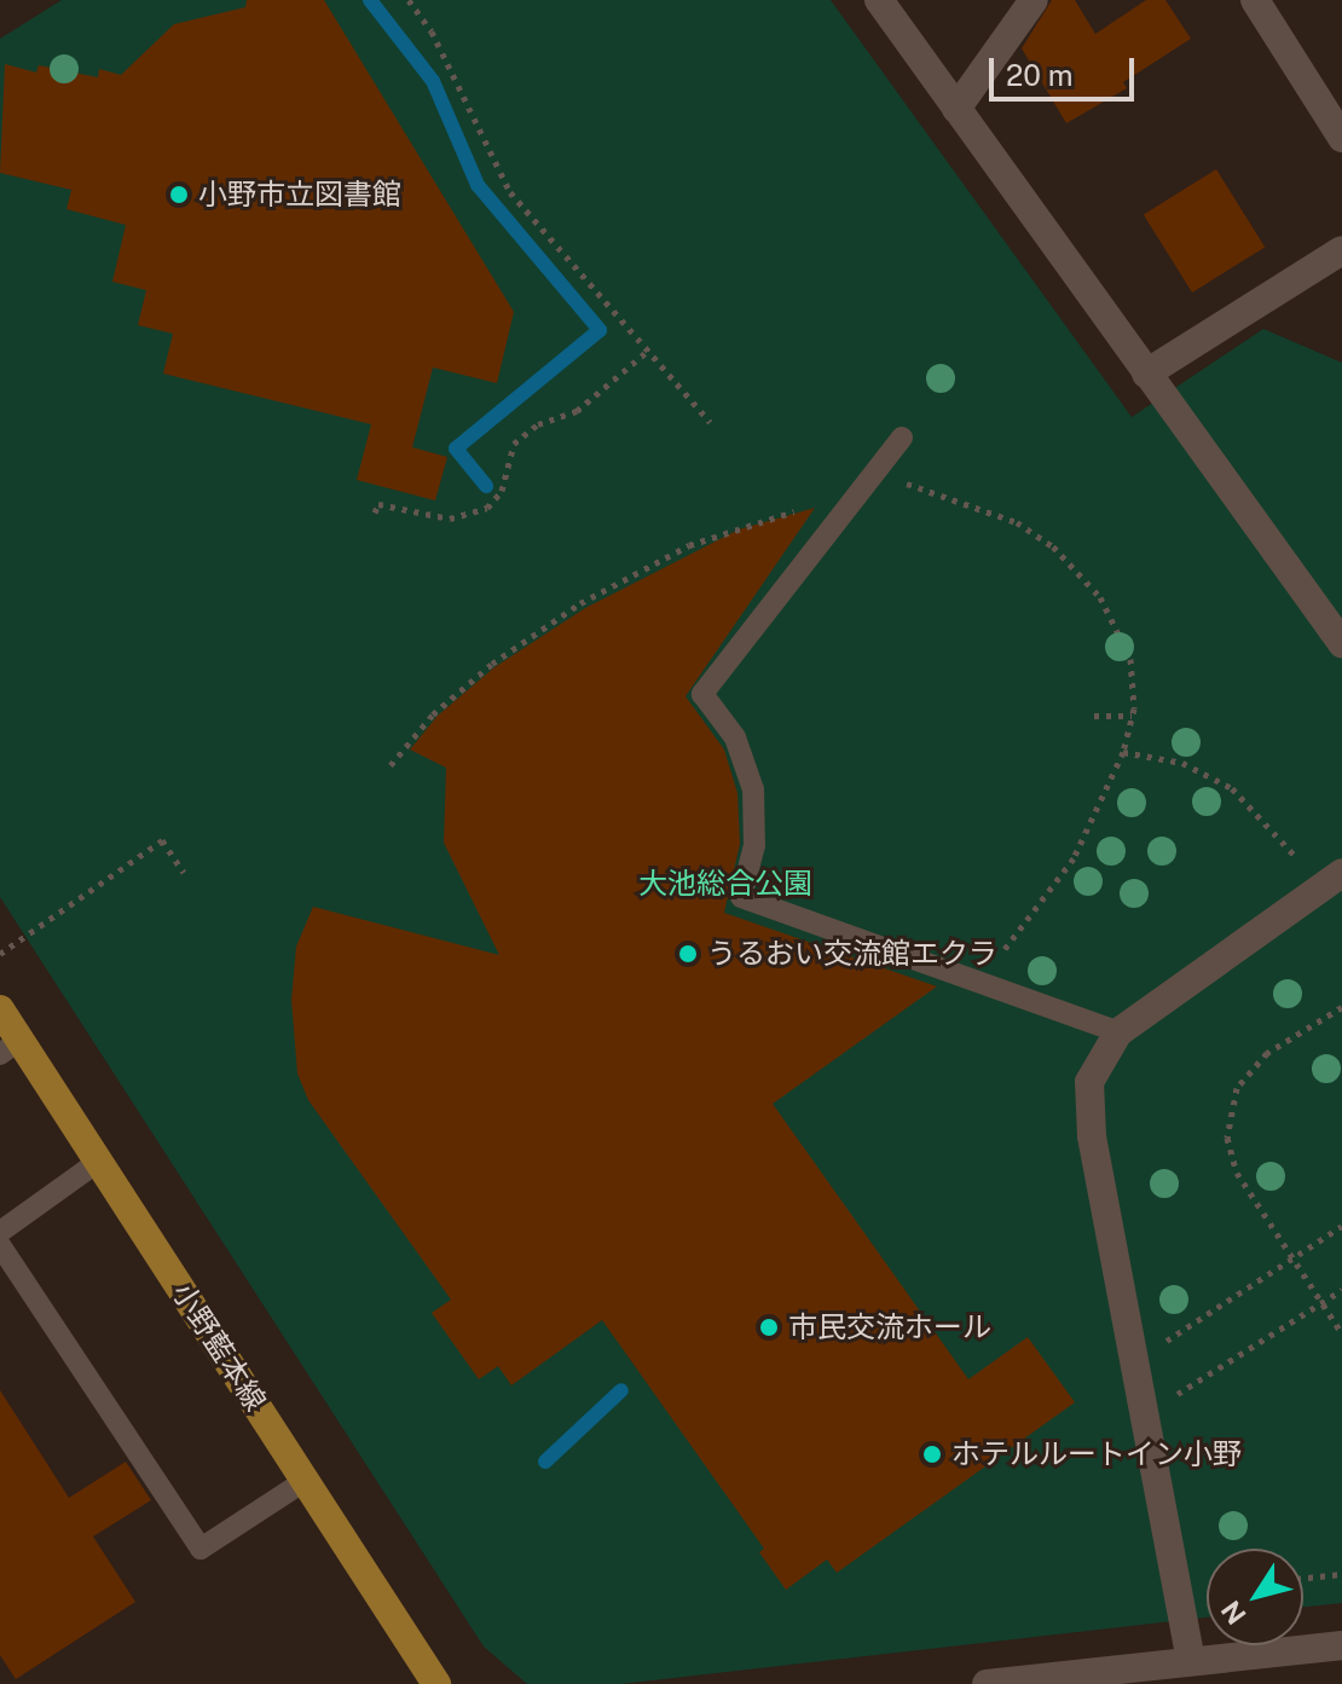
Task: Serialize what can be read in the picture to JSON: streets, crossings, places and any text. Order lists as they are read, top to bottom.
{
  "streets": {
    "main road": ["小野藍本線"]
  },
  "parks": ["大池総合公園"],
  "places": [
    "小野市立図書館",
    "うるおい交流館エクラ",
    "市民交流ホール",
    "ホテルルートイン小野"
  ],
  "scale_bar": "20 m",
  "north": "bottom left"
}
